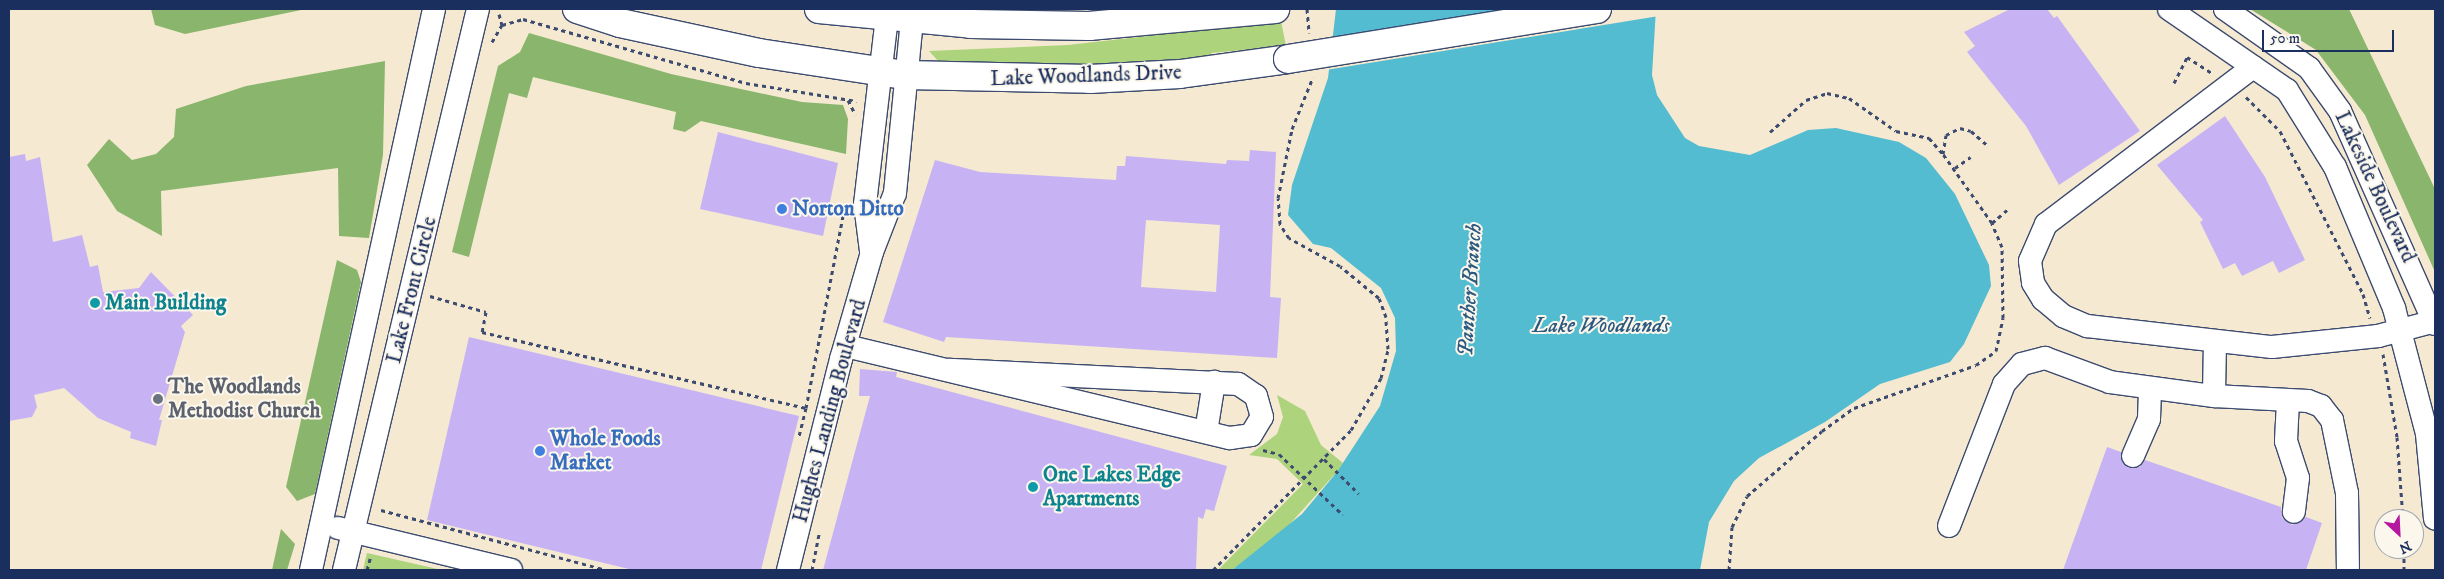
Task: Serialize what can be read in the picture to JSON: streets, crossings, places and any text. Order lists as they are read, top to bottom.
{
  "streets": {
    "main road": ["Lake Woodlands Drive"],
    "street": ["Lakeside Boulevard", "Lake Front Circle", "Hughes Landing Boulevard"]
  },
  "crossings": [
    ["Lake Woodlands Drive", "Hughes Landing Boulevard"]
  ],
  "water": ["Panther Branch", "Lake Woodlands"],
  "places": [
    "Norton Ditto",
    "Main Building",
    "The Woodlands Methodist Church",
    "Whole Foods Market",
    "One Lakes Edge Apartments"
  ],
  "scale_bar": "50 m",
  "north": "bottom right"
}
